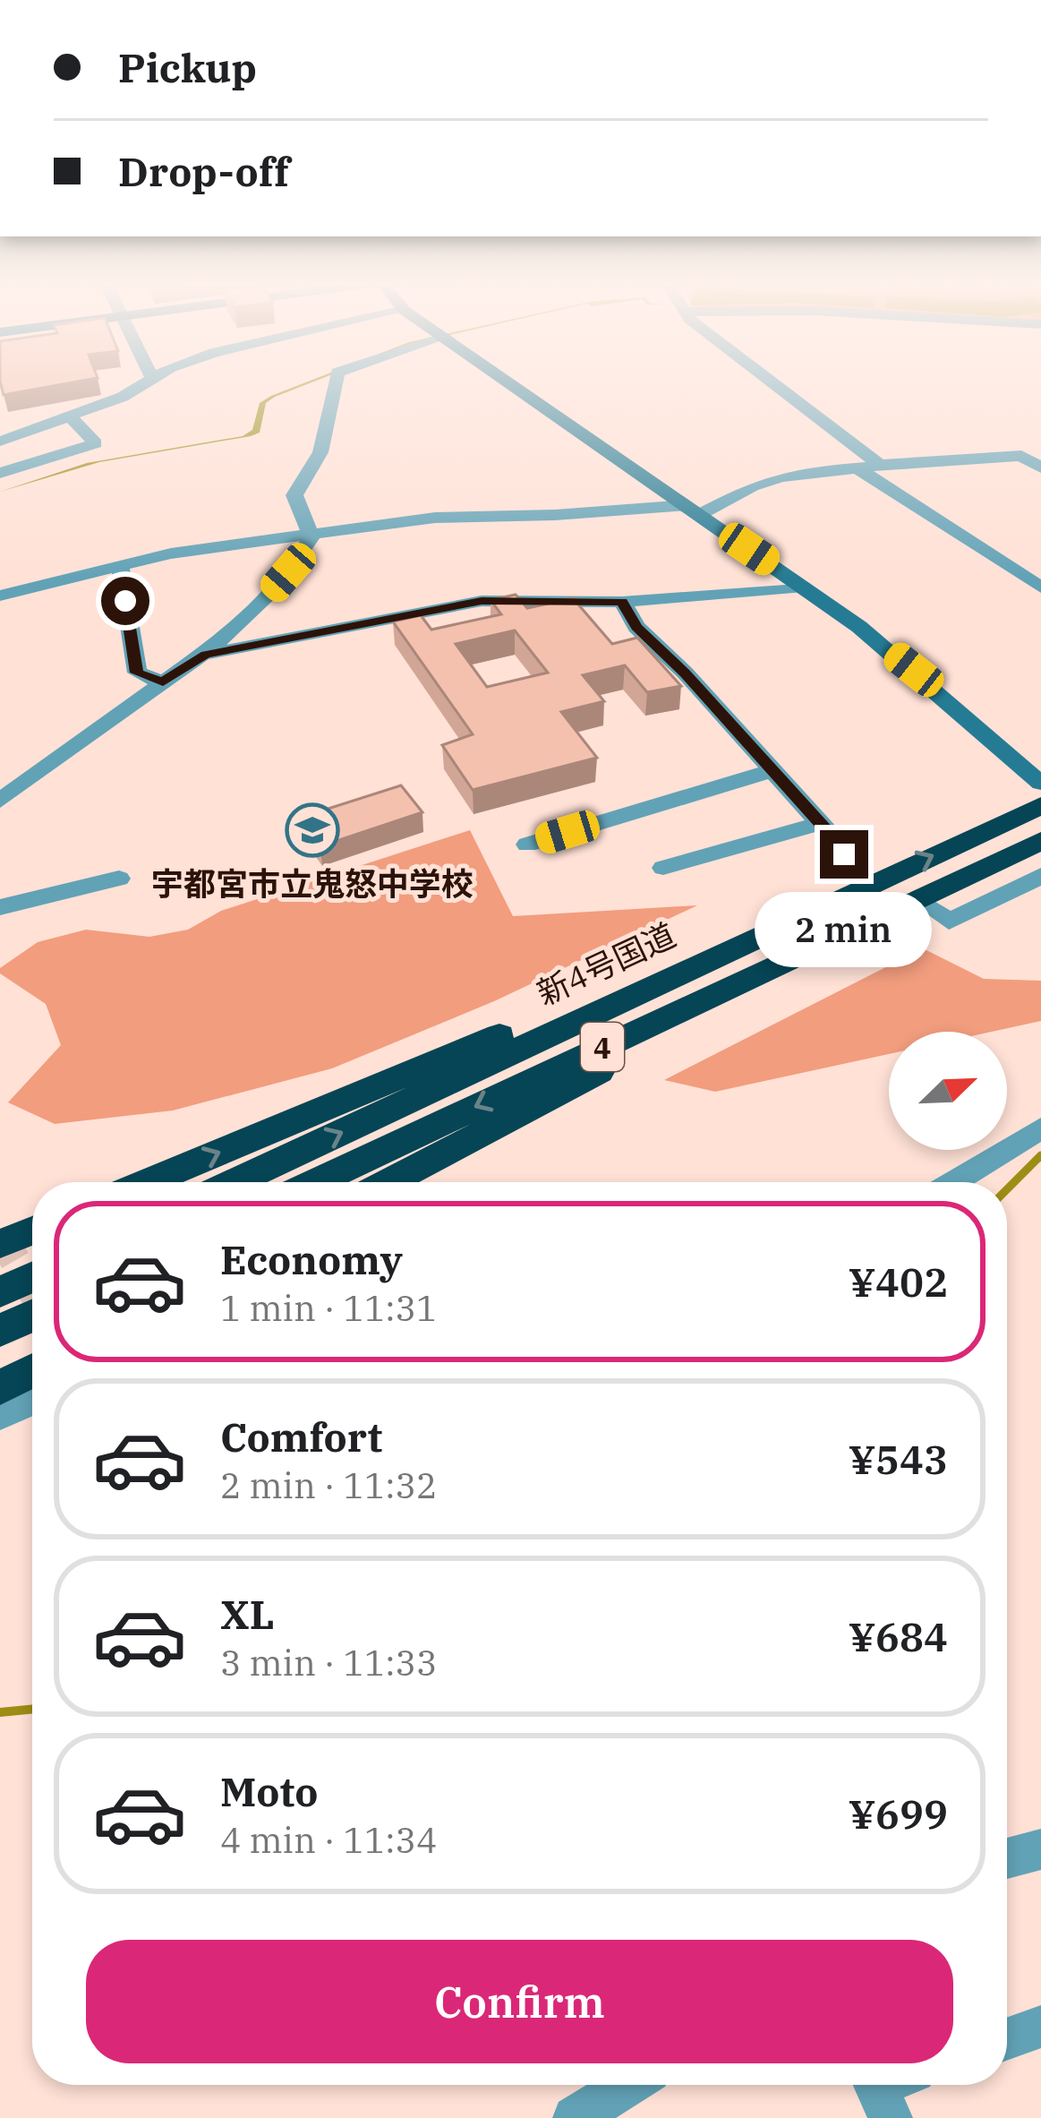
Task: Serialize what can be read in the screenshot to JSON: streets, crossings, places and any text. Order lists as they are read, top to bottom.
{
  "streets": {
    "highway": ["新4号国道", "4"]
  },
  "places": {
    "school or university": ["宇都宮市立鬼怒中学校"]
  },
  "north": "top right",
  "page": {
    "banner": ["Pickup", "Drop-off"],
    "bubble": "2 min",
    "list": [
      {
        "name": "Economy",
        "note": "1 min · 11:31",
        "value": "¥402"
      },
      {
        "name": "Comfort",
        "note": "2 min · 11:32",
        "value": "¥543"
      },
      {
        "name": "XL",
        "note": "3 min · 11:33",
        "value": "¥684"
      },
      {
        "name": "Moto",
        "note": "4 min · 11:34",
        "value": "¥699"
      }
    ],
    "buttons": "Confirm"
  }
}
